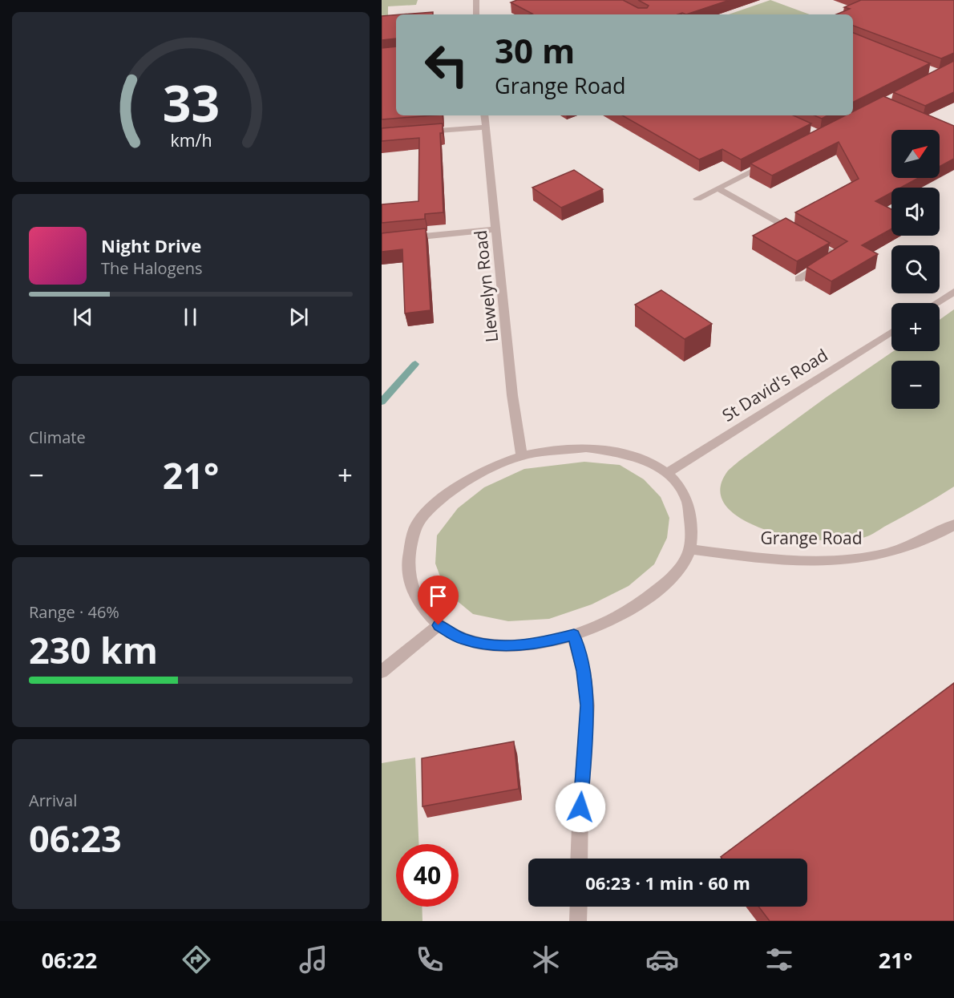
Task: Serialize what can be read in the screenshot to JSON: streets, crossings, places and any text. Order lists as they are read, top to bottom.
{
  "streets": {
    "street": ["Llewelyn Road", "St David's Road", "Grange Road"]
  },
  "north": "top right",
  "page": {
    "turn": ["30 m", "Grange Road"],
    "map_buttons": ["+", "−"],
    "song": ["Night Drive", "The Halogens"],
    "tile": [
      "Climate",
      ["Range · 46%", "230 km"],
      ["Arrival", "06:23"]
    ],
    "heat": ["−", "21°", "+"],
    "limit": "40",
    "trip": "06:23 · 1 min · 60 m",
    "tabs": ["06:22", "21°"],
    "gauge": ["33", "km/h"]
  }
}
